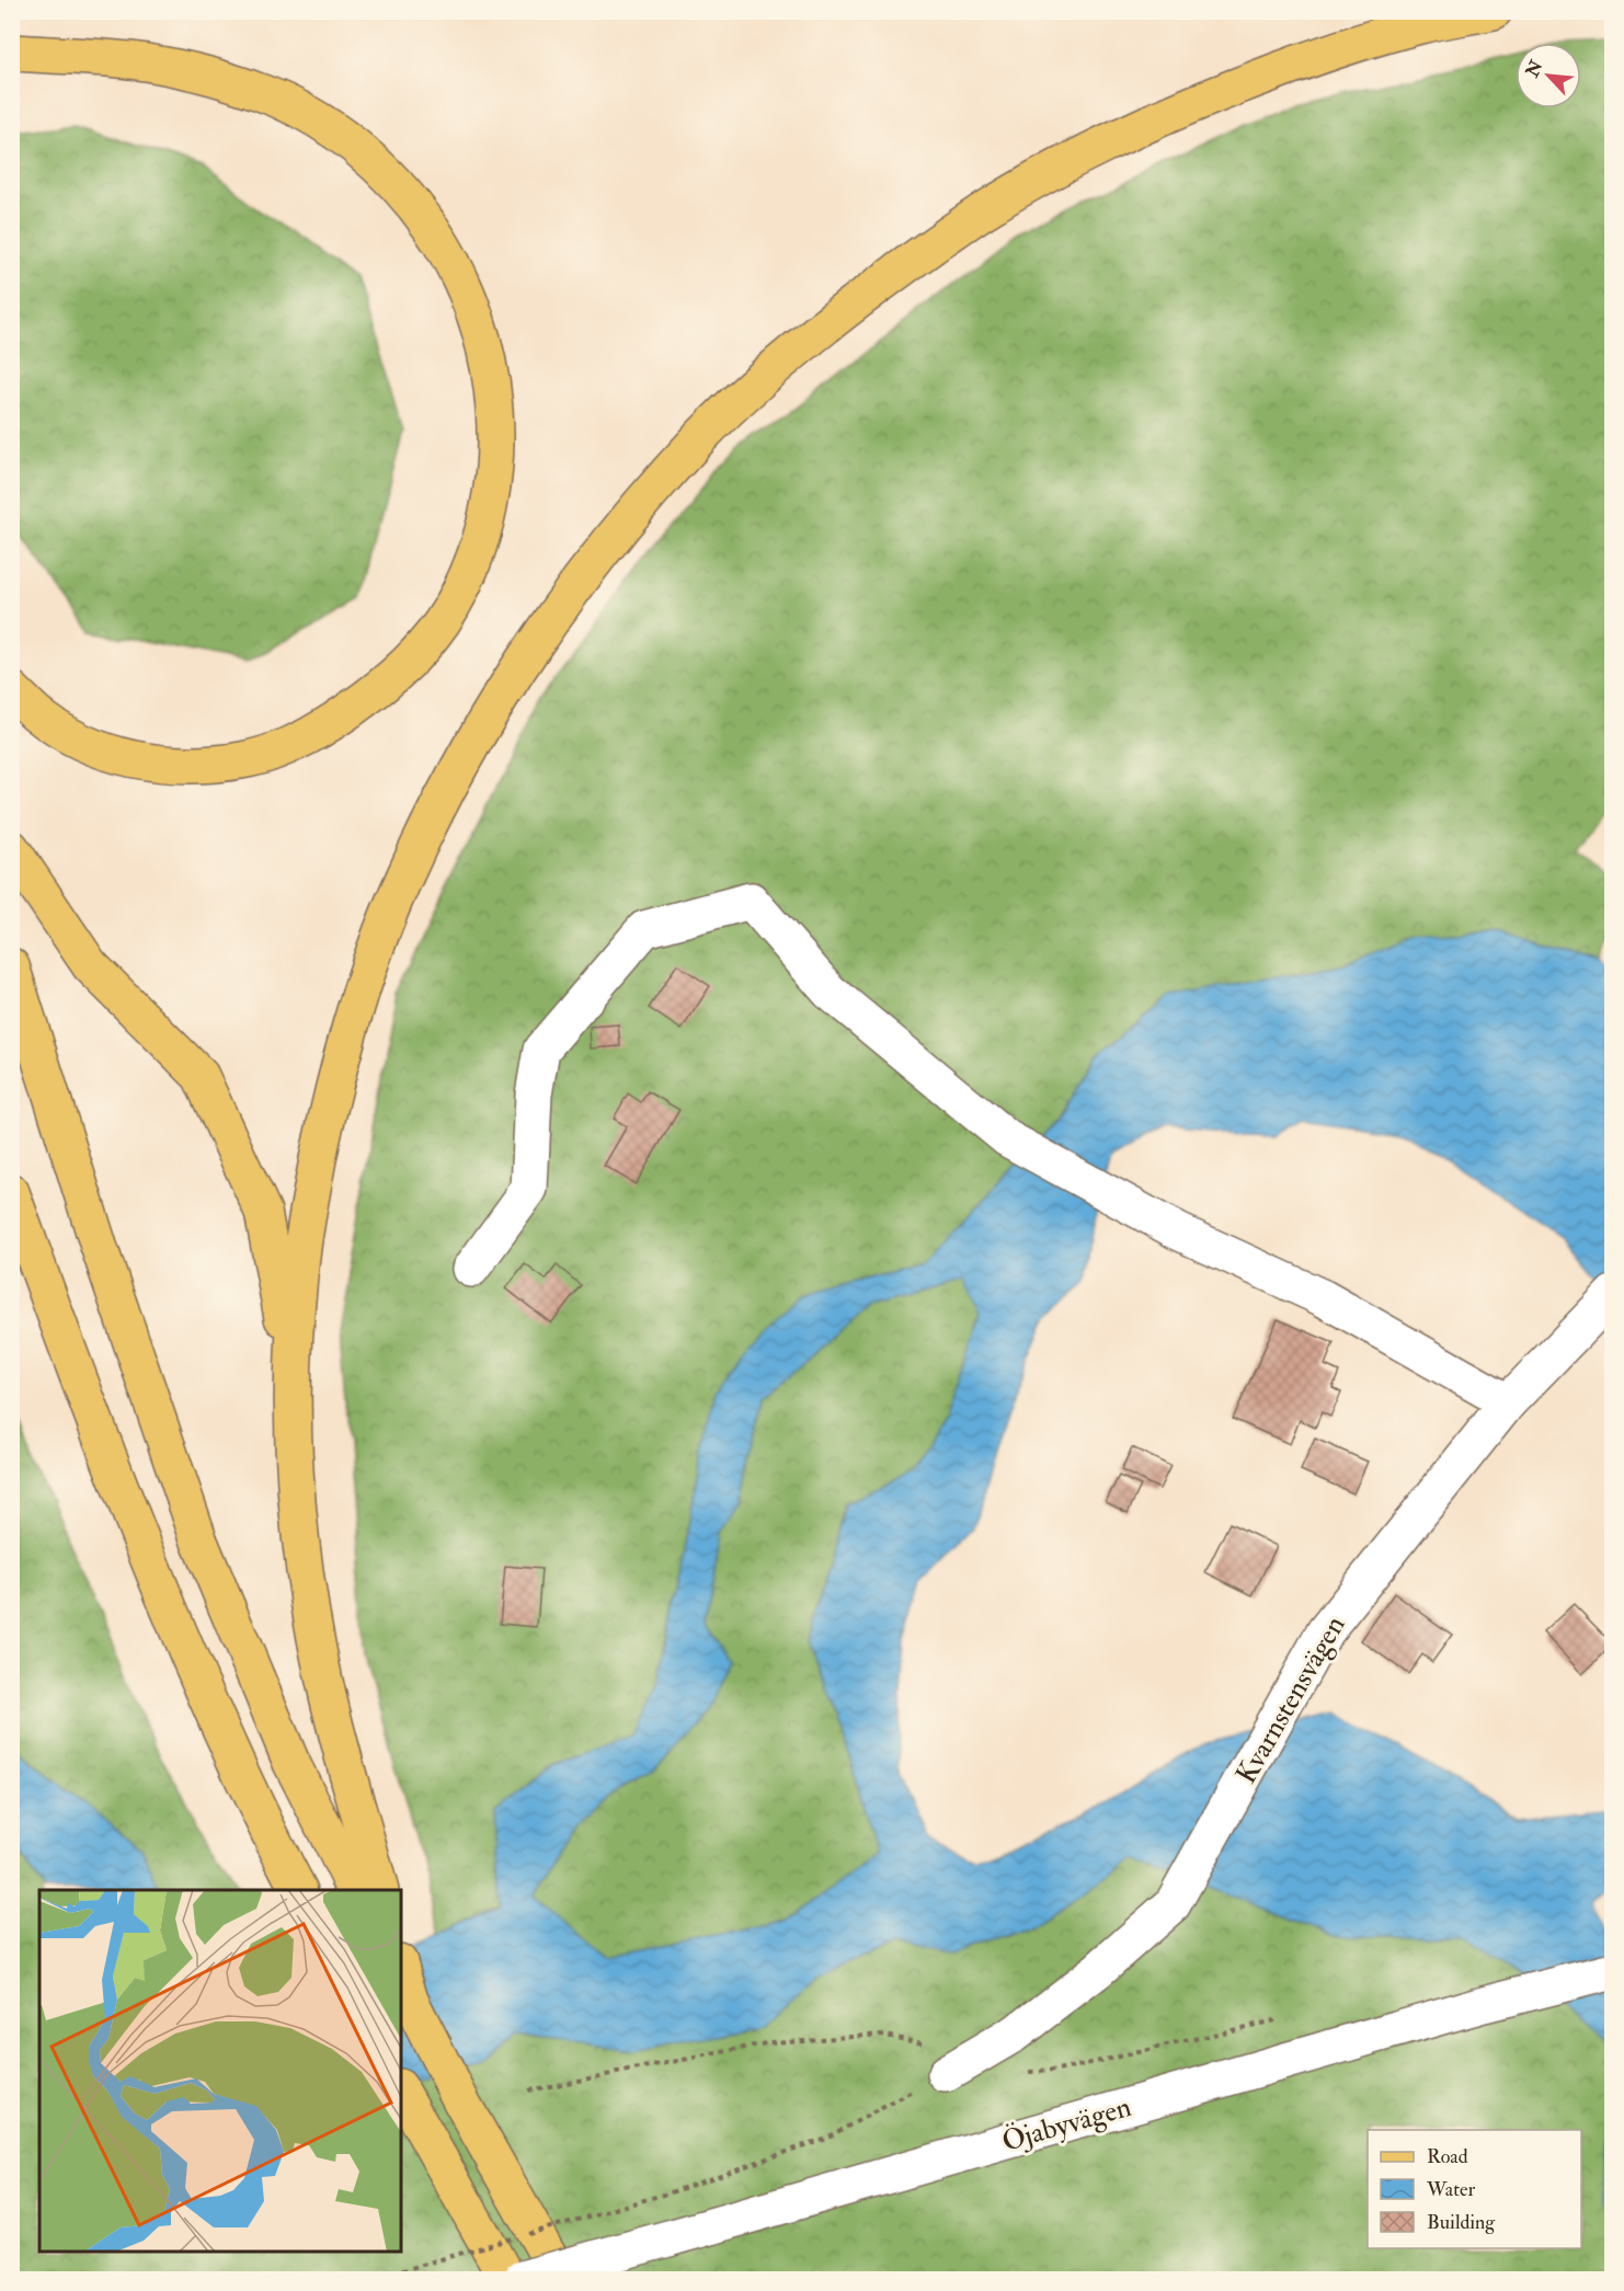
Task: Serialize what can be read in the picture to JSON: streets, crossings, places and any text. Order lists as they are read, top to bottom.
{
  "streets": {
    "street": ["Kvarnstensvägen", "Öjabyvägen"]
  },
  "legend": ["Road", "Water", "Building"],
  "north": "top left"
}
